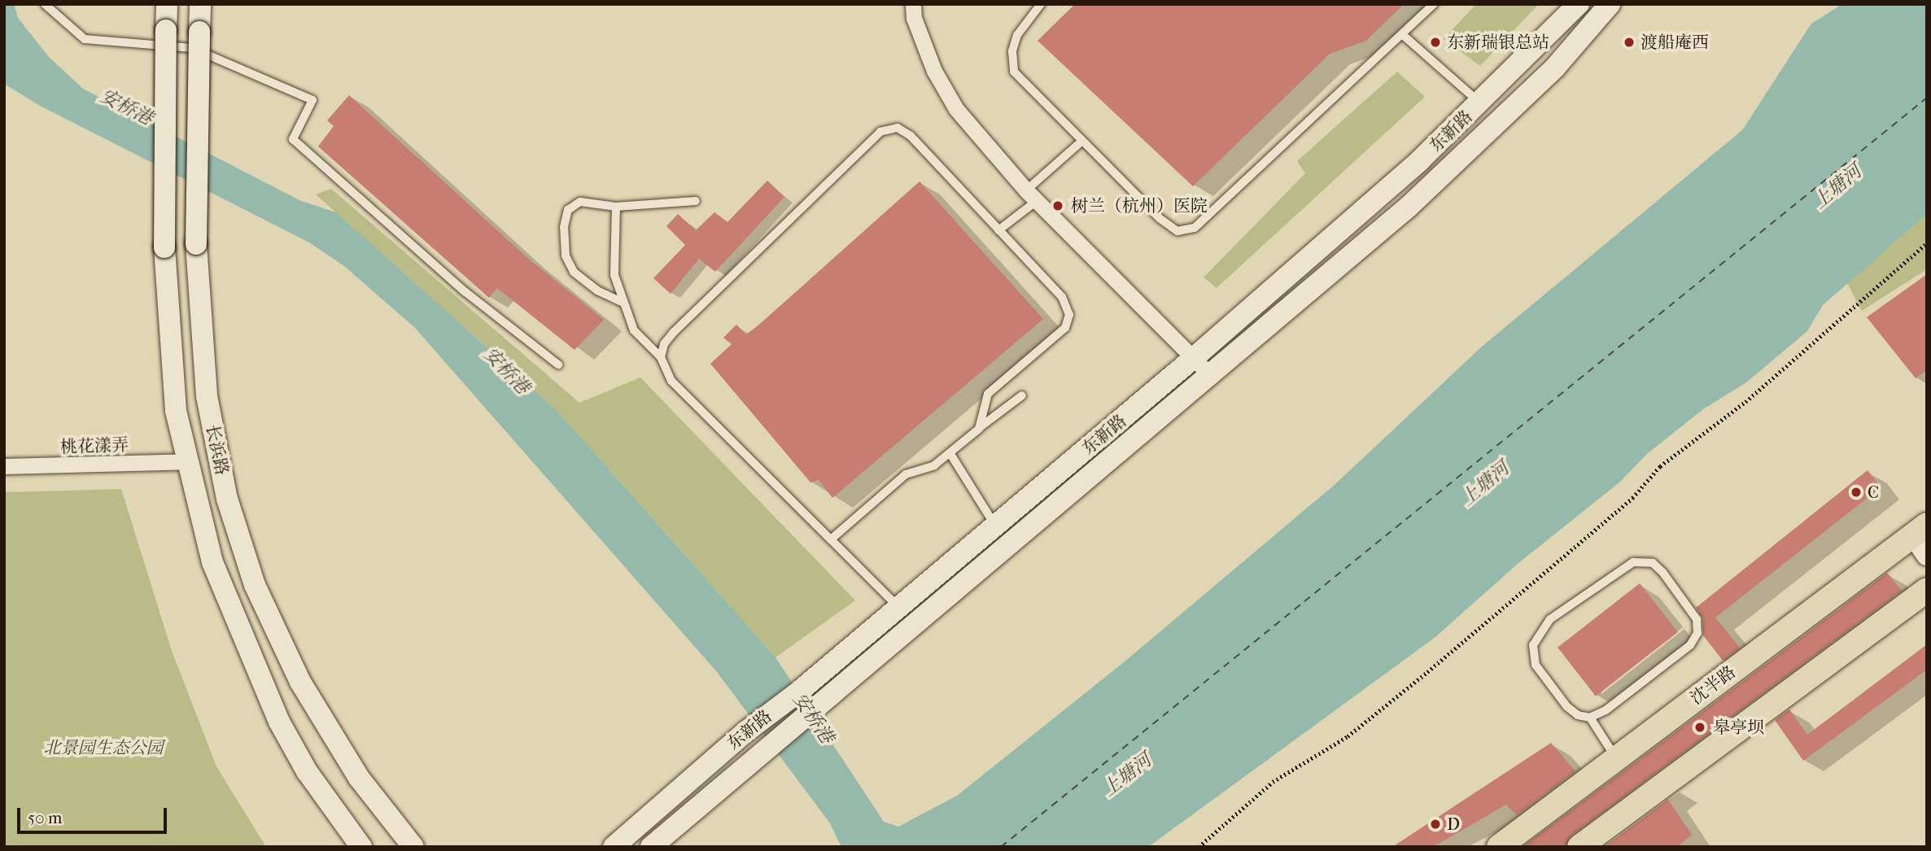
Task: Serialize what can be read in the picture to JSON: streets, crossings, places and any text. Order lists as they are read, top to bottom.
{
  "streets": {
    "main road": ["东新路", "长浜路", "沈半路"],
    "street": ["桃花漾弄"]
  },
  "crossings": [
    ["桃花漾弄", "长浜路"]
  ],
  "water": ["安桥港", "上塘河"],
  "parks": ["北景园生态公园"],
  "places": [
    "东新瑞银总站",
    "渡船庵西",
    "树兰（杭州）医院",
    "C",
    "皋亭坝",
    "D"
  ],
  "scale_bar": "50 m"
}
